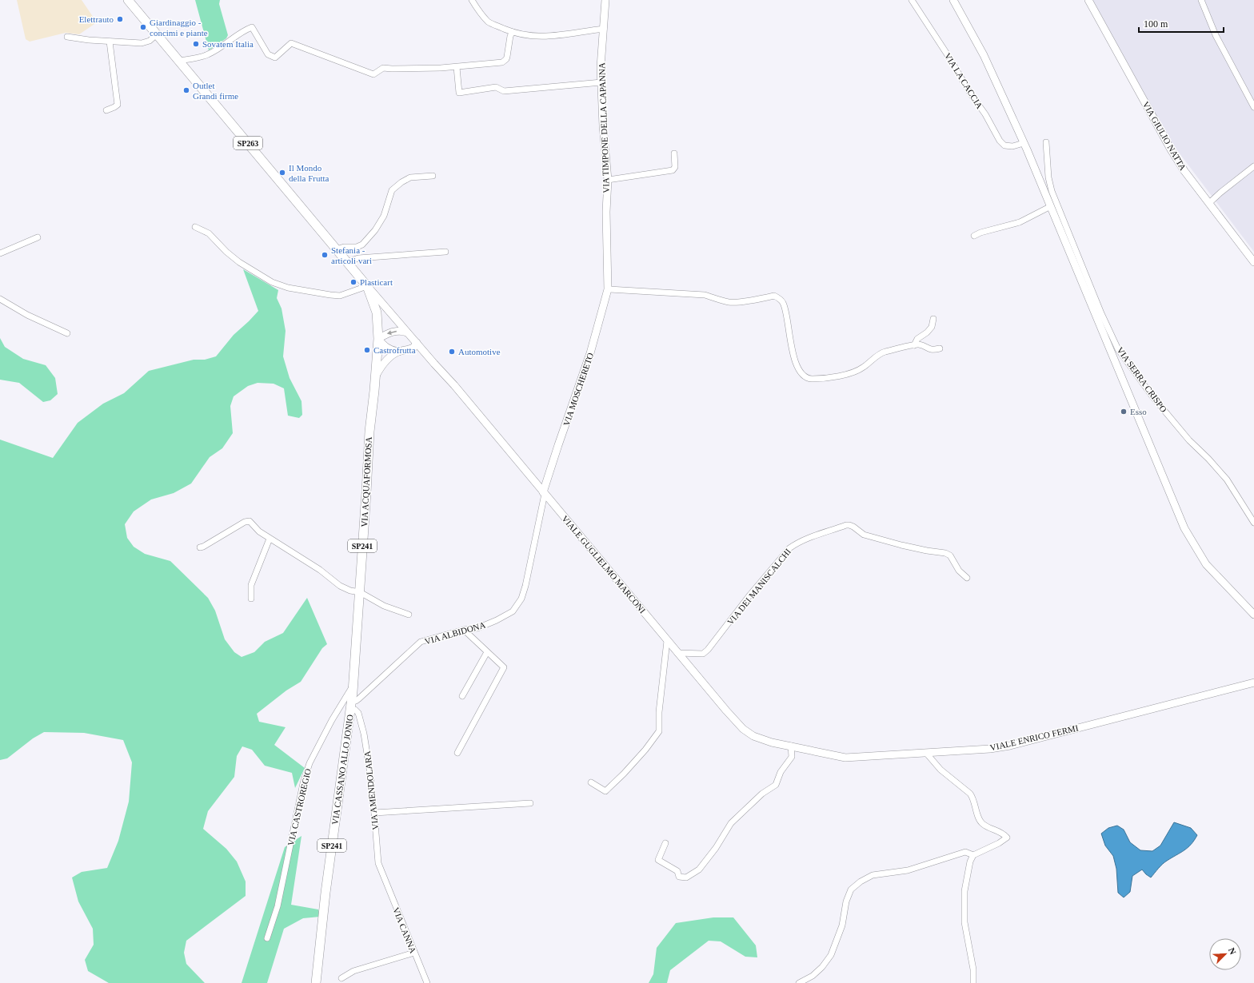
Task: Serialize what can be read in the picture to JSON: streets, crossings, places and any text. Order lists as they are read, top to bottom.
{
  "streets": {
    "main road": [
      "SP263",
      "VIA ACQUAFORMOSA",
      "SP241",
      "VIA CASSANO ALLO JONIO"
    ],
    "street": [
      "VIA LA CACCIA",
      "VIA TIMPONE DELLA CAPANNA",
      "VIA GIULIO NATTA",
      "VIA SERRA CRISPO",
      "VIA MOSCHERETO",
      "VIALE GUGLIELMO MARCONI",
      "VIA DEI MANISCALCHI",
      "VIA ALBIDONA",
      "VIALE ENRICO FERMI",
      "VIA AMENDOLARA",
      "VIA CASTROREGIO",
      "VIA CANNA"
    ]
  },
  "crossings": [
    ["VIA TIMPONE DELLA CAPANNA", "VIA MOSCHERETO"],
    ["SP263", "SP241"],
    ["SP263", "VIALE GUGLIELMO MARCONI"],
    ["VIA MOSCHERETO", "VIALE GUGLIELMO MARCONI"],
    ["VIA MOSCHERETO", "VIA ALBIDONA"],
    ["VIA ACQUAFORMOSA", "SP241"],
    ["VIA ACQUAFORMOSA", "VIA ALBIDONA"],
    ["VIA ACQUAFORMOSA", "VIA CASSANO ALLO JONIO"],
    ["VIA ACQUAFORMOSA", "VIA AMENDOLARA"],
    ["VIA ACQUAFORMOSA", "VIA CASTROREGIO"],
    ["VIALE GUGLIELMO MARCONI", "VIA DEI MANISCALCHI"],
    ["VIALE GUGLIELMO MARCONI", "VIA ALBIDONA"],
    ["VIALE GUGLIELMO MARCONI", "VIALE ENRICO FERMI"],
    ["VIA ALBIDONA", "VIA CASSANO ALLO JONIO"],
    ["VIA ALBIDONA", "VIA AMENDOLARA"],
    ["VIA CASSANO ALLO JONIO", "VIA AMENDOLARA"],
    ["VIA AMENDOLARA", "VIA CANNA"]
  ],
  "places": [
    "Elettrauto",
    "Giardinaggio - concimi e piante",
    "Sovatem Italia",
    "Outlet Grandi firme",
    "Il Mondo della Frutta",
    "Stefania - articoli vari",
    "Plasticart",
    "Castrofrutta",
    "Automotive",
    "Esso"
  ],
  "scale_bar": "100 m",
  "north": "top right"
}
